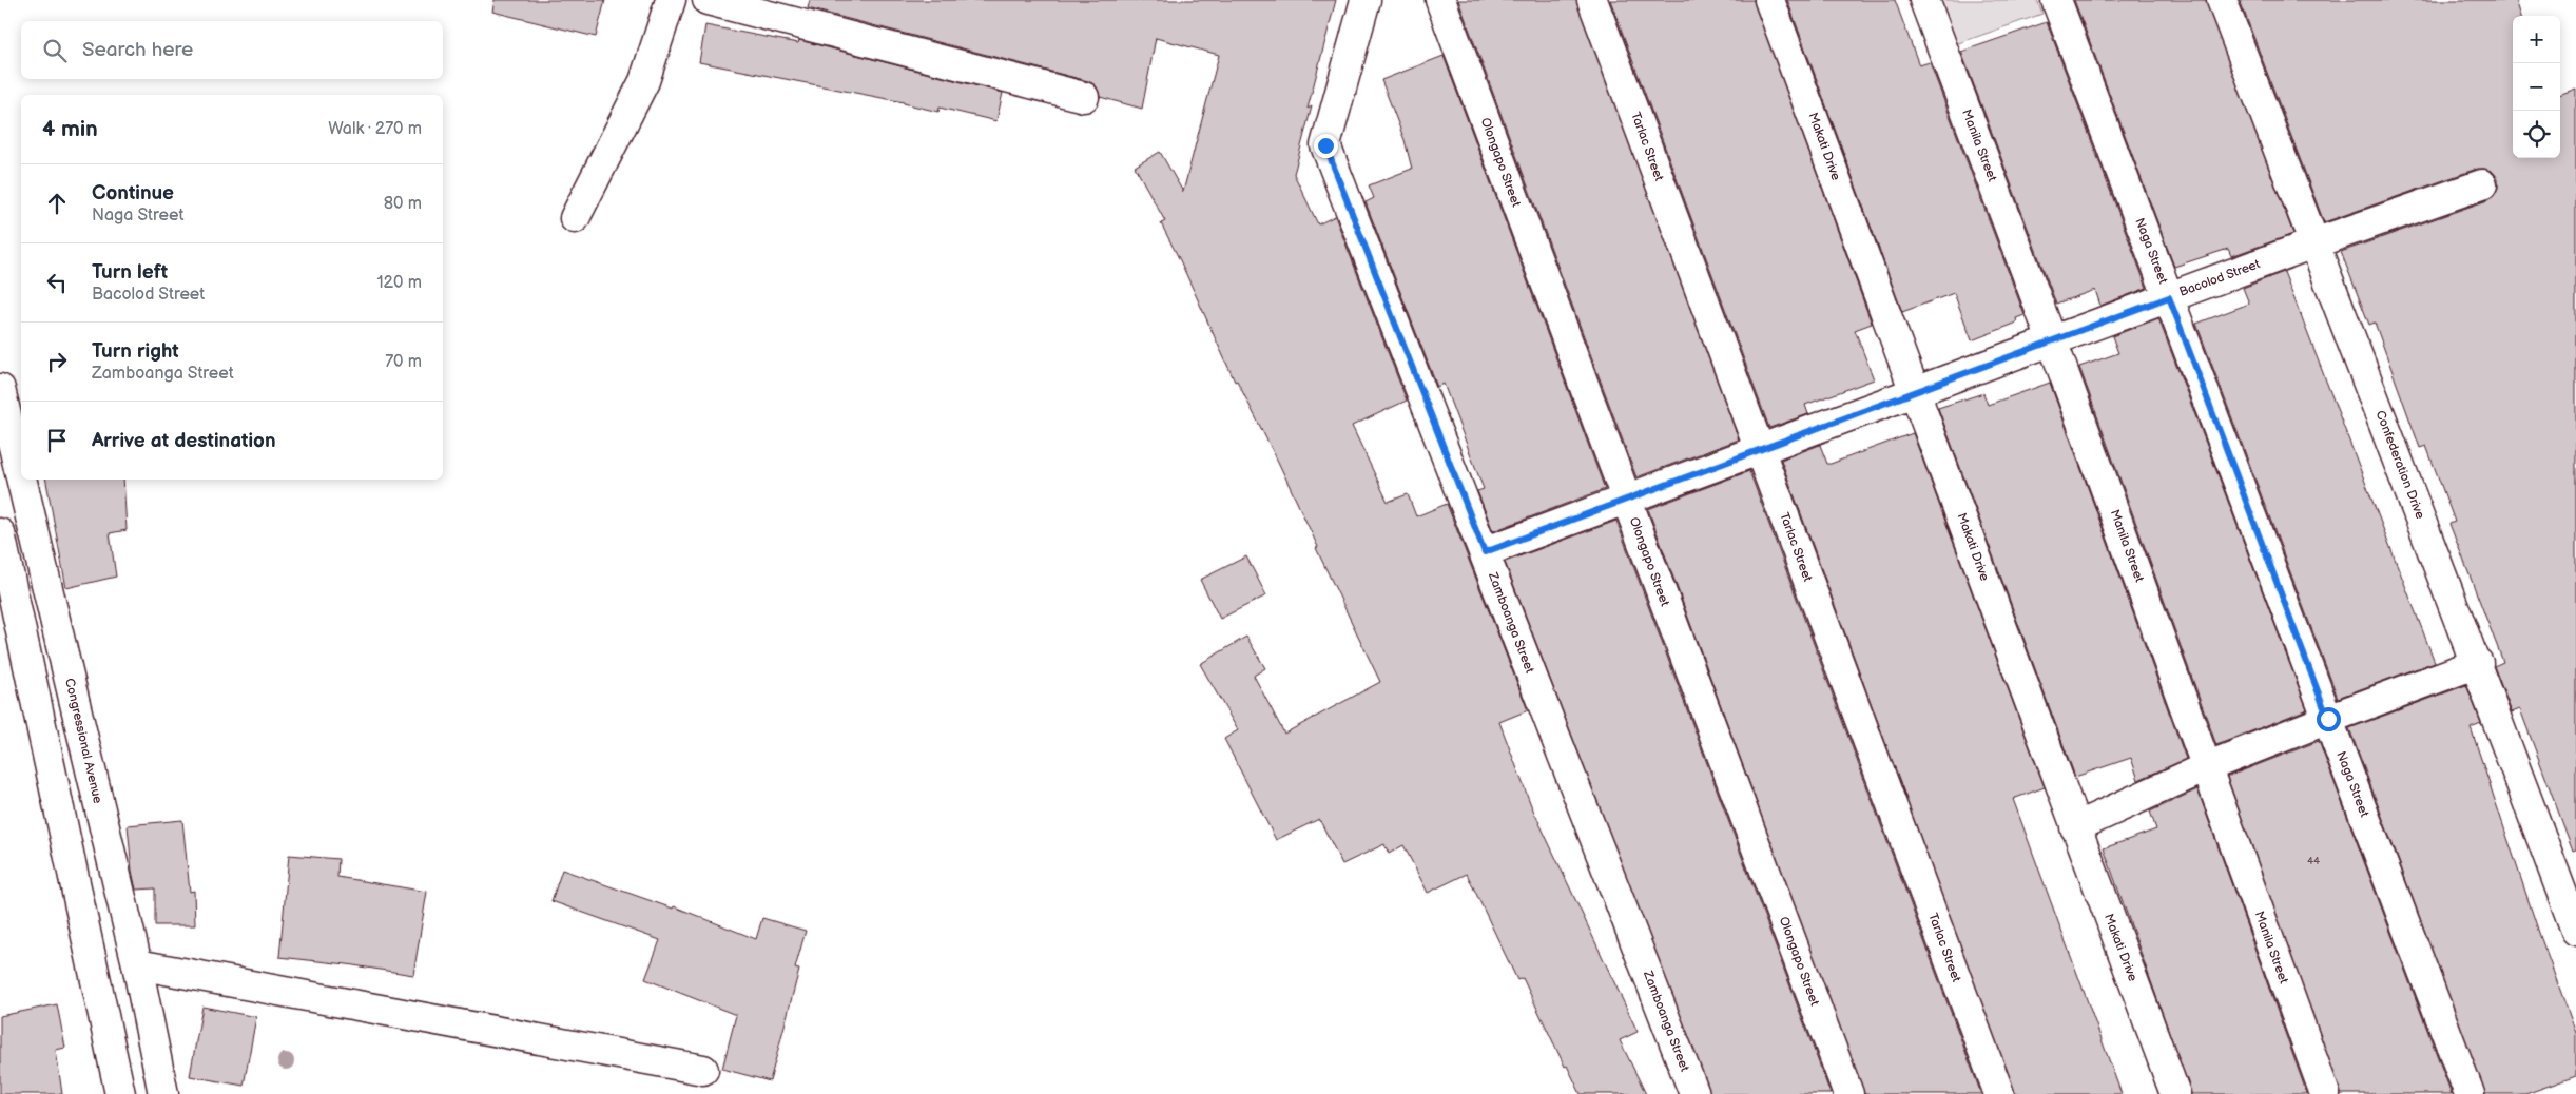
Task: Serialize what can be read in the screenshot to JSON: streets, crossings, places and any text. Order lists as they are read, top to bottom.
{
  "streets": {
    "street": [
      "Manila Street",
      "Tarlac Street",
      "Makati Drive",
      "Olongapo Street",
      "Naga Street",
      "Bacolod Street",
      "Confederation Drive",
      "Zamboanga Street",
      "Congressional Avenue"
    ]
  },
  "crossings": [
    ["Manila Street", "Bacolod Street"],
    ["Tarlac Street", "Bacolod Street"],
    ["Makati Drive", "Bacolod Street"],
    ["Olongapo Street", "Bacolod Street"],
    ["Naga Street", "Bacolod Street"],
    ["Bacolod Street", "Confederation Drive"],
    ["Bacolod Street", "Zamboanga Street"]
  ],
  "house_numbers": ["44"],
  "page": {
    "map_buttons": ["+", "−"],
    "search": "Search here",
    "heading": ["4 min", "Walk · 270 m"],
    "list": [
      ["Continue", "Naga Street", "80 m"],
      ["Turn left", "Bacolod Street", "120 m"],
      ["Turn right", "Zamboanga Street", "70 m"],
      "Arrive at destination"
    ]
  }
}
